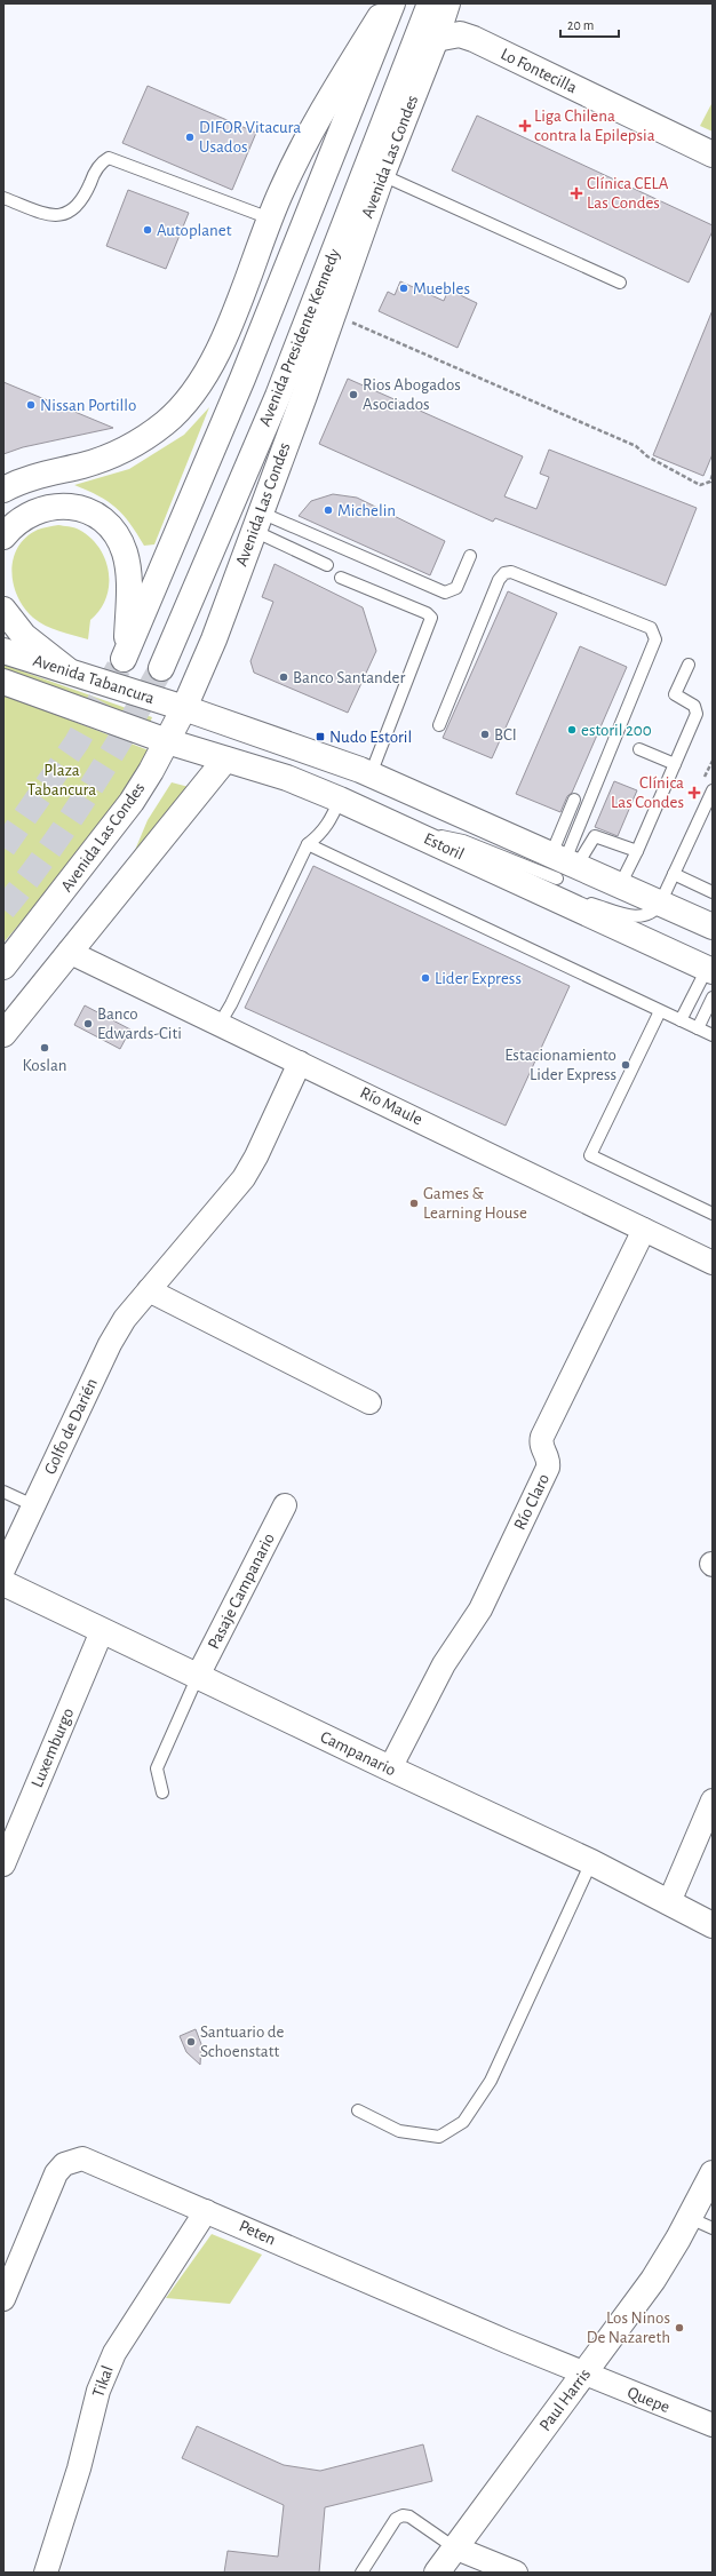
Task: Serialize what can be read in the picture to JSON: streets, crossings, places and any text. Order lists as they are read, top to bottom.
{
  "streets": {
    "main road": [
      "Lo Fontecilla",
      "Avenida Las Condes",
      "Avenida Presidente Kennedy",
      "Avenida Tabancura",
      "Estoril",
      "Campanario",
      "Paul Harris"
    ],
    "street": [
      "Río Maule",
      "Golfo de Darién",
      "Río Claro",
      "Pasaje Campanario",
      "Luxemburgo",
      "Peten",
      "Tikal",
      "Quepe"
    ]
  },
  "crossings": [
    ["Lo Fontecilla", "Avenida Las Condes"],
    ["Avenida Las Condes", "Avenida Tabancura"],
    ["Avenida Las Condes", "Estoril"],
    ["Avenida Tabancura", "Estoril"],
    ["Río Maule", "Golfo de Darién"],
    ["Río Maule", "Río Claro"],
    ["Río Claro", "Campanario"],
    ["Pasaje Campanario", "Campanario"],
    ["Luxemburgo", "Campanario"],
    ["Peten", "Tikal"],
    ["Peten", "Paul Harris"],
    ["Peten", "Quepe"],
    ["Paul Harris", "Quepe"]
  ],
  "parks": ["Plaza Tabancura"],
  "places": {
    "health": ["Liga Chilena contra la Epilepsia", "Clínica CELA Las Condes", "Clínica Las Condes"],
    "other": [
      "DIFOR Vitacura Usados",
      "Autoplanet",
      "Muebles",
      "Rios Abogados Asociados",
      "Nissan Portillo",
      "Michelin",
      "Banco Santander",
      "estoril 200",
      "BCI",
      "Lider Express",
      "Banco Edwards-Citi",
      "Koslan",
      "Estacionamiento Lider Express",
      "Games & Learning House",
      "Santuario de Schoenstatt",
      "Los Ninos De Nazareth"
    ],
    "transit": ["Nudo Estoril"]
  },
  "scale_bar": "20 m"
}
